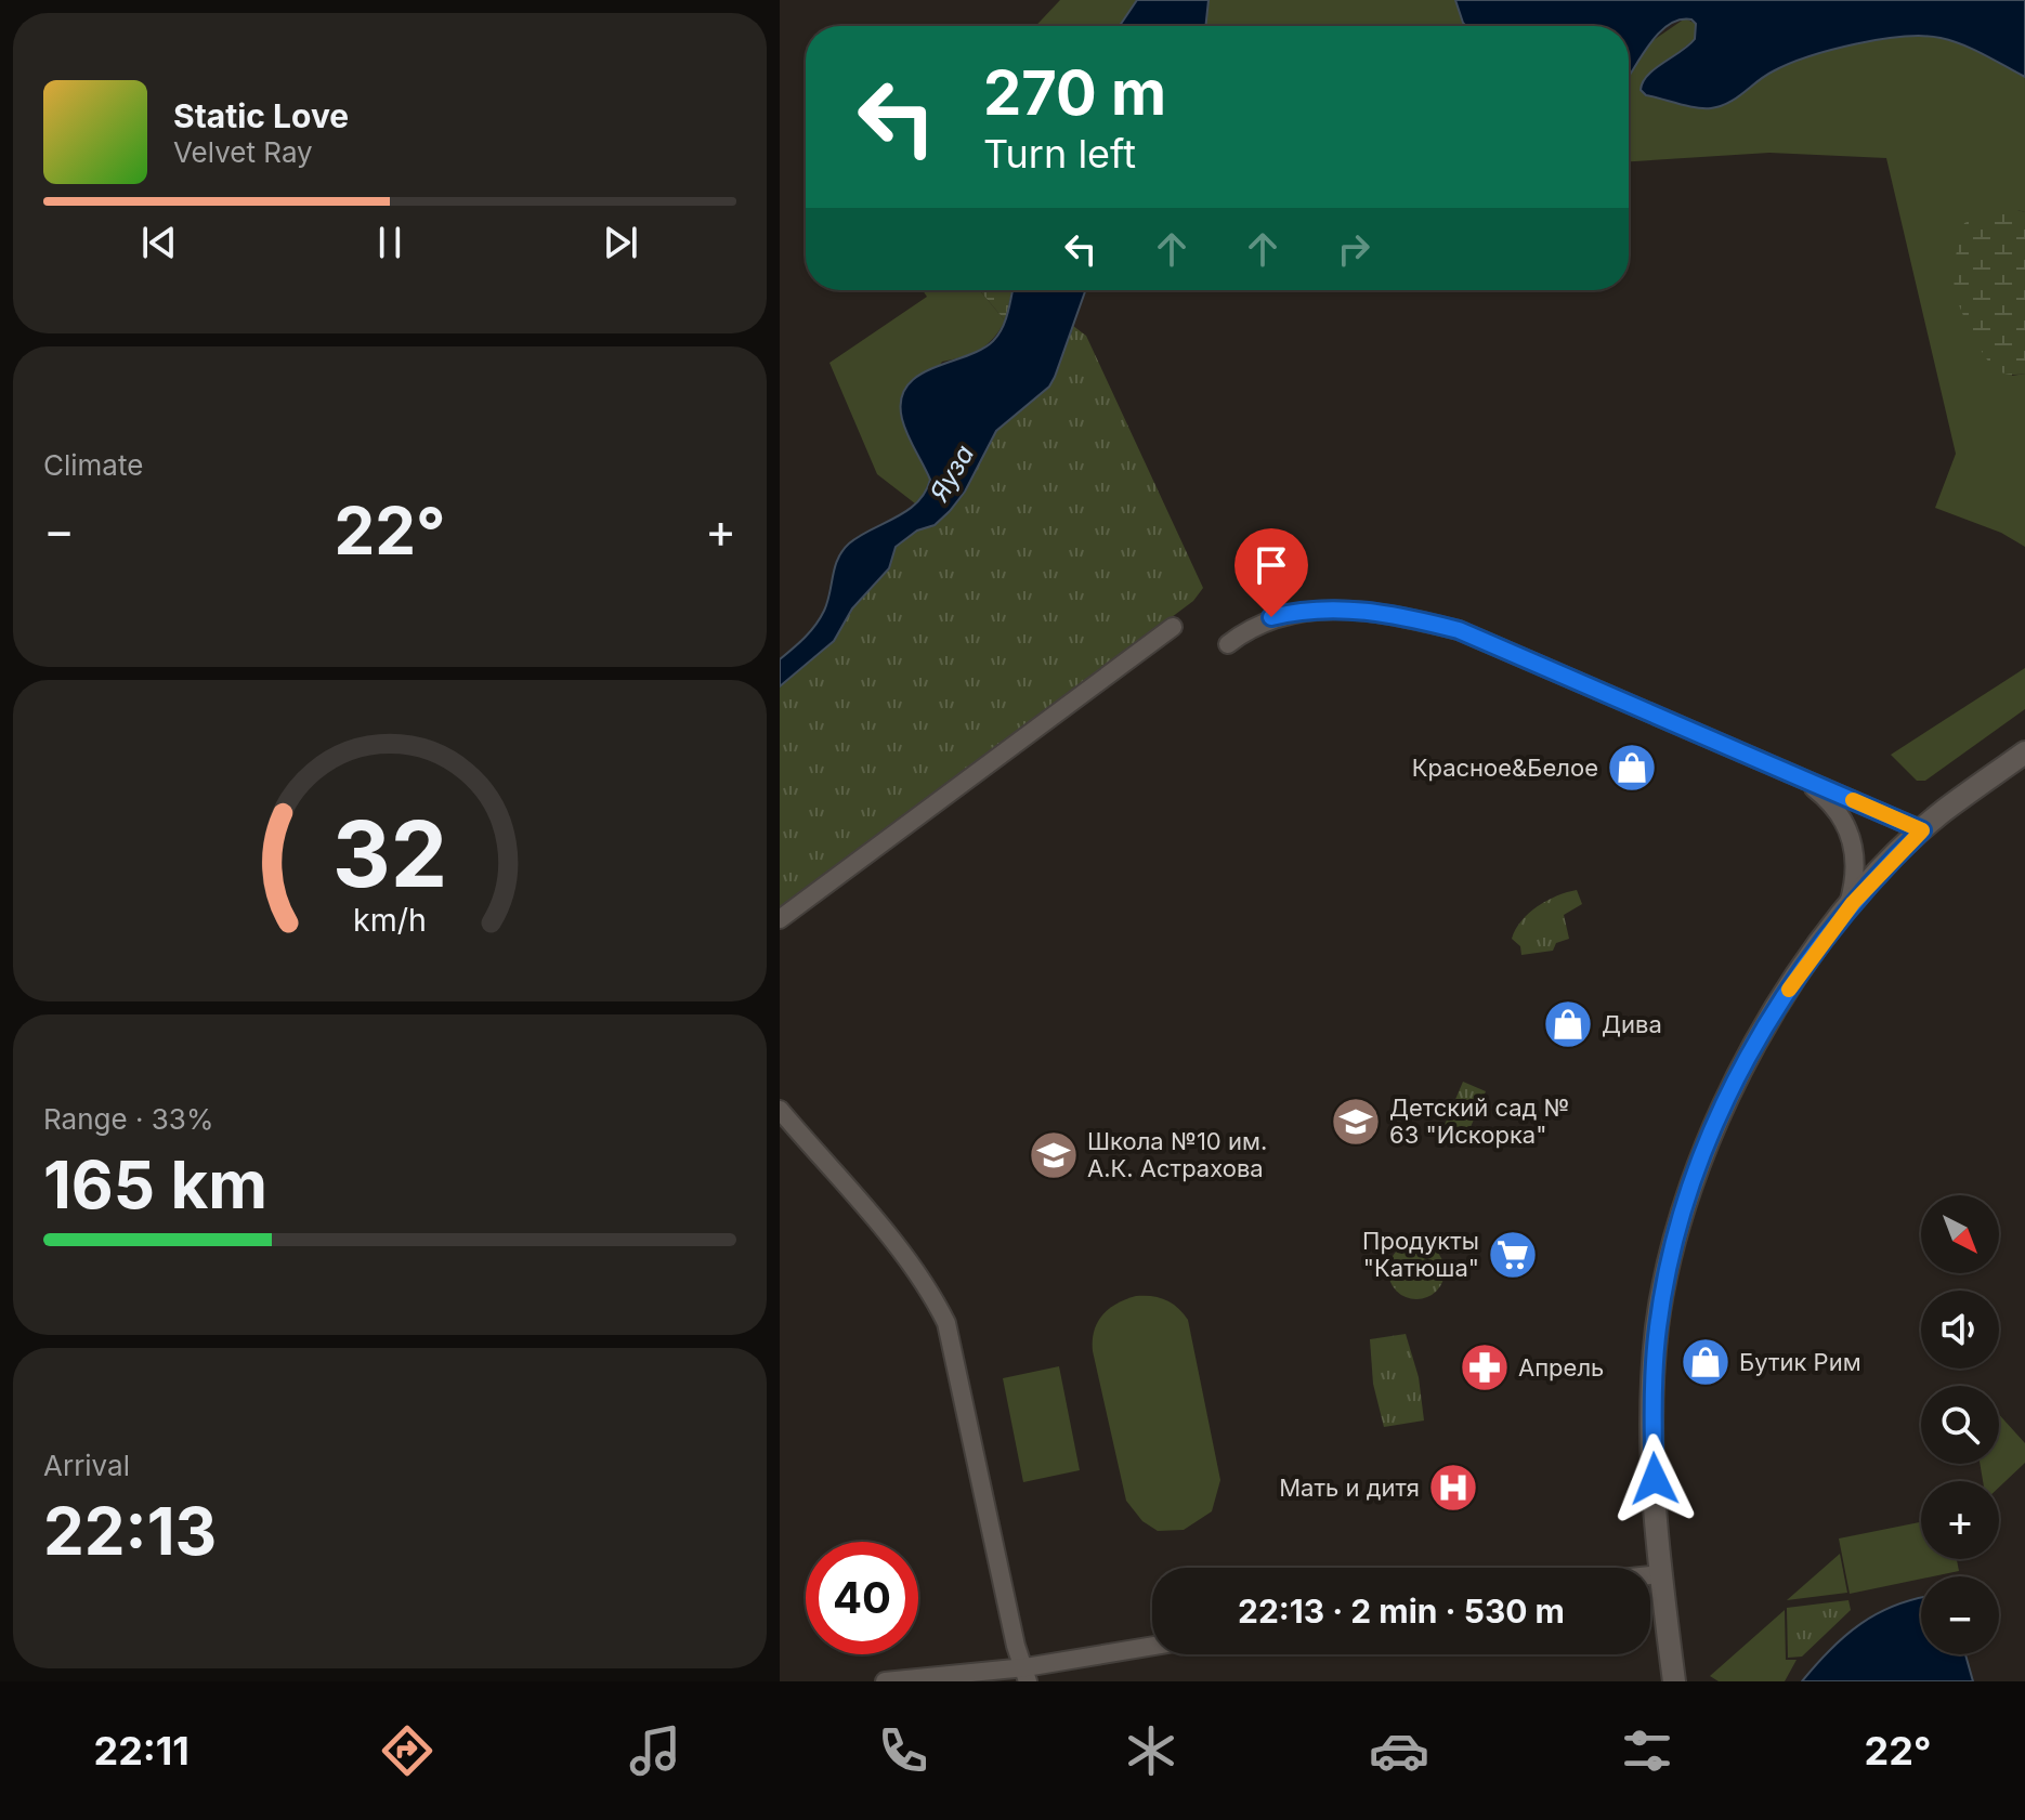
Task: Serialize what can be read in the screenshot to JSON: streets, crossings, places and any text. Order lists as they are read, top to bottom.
{
  "water": ["Яуза"],
  "places": {
    "shop": ["Красное&Белое", "Дива", "Бутик Рим"],
    "school or university": ["Детский сад № 63 \"Искорка\"", "Школа №10 им. А.К. Астрахова"],
    "supermarket": ["Продукты \"Катюша\""],
    "pharmacy": ["Апрель"],
    "hospital": ["Мать и дитя"]
  },
  "north": "bottom right",
  "page": {
    "turn": ["270 m", "Turn left"],
    "song": ["Static Love", "Velvet Ray"],
    "tile": [
      "Climate",
      ["Range · 33%", "165 km"],
      ["Arrival", "22:13"]
    ],
    "heat": ["−", "22°", "+"],
    "map_buttons": ["+", "−"],
    "limit": "40",
    "trip": "22:13 · 2 min · 530 m",
    "tabs": ["22:11", "22°"],
    "gauge": ["32", "km/h"]
  }
}
